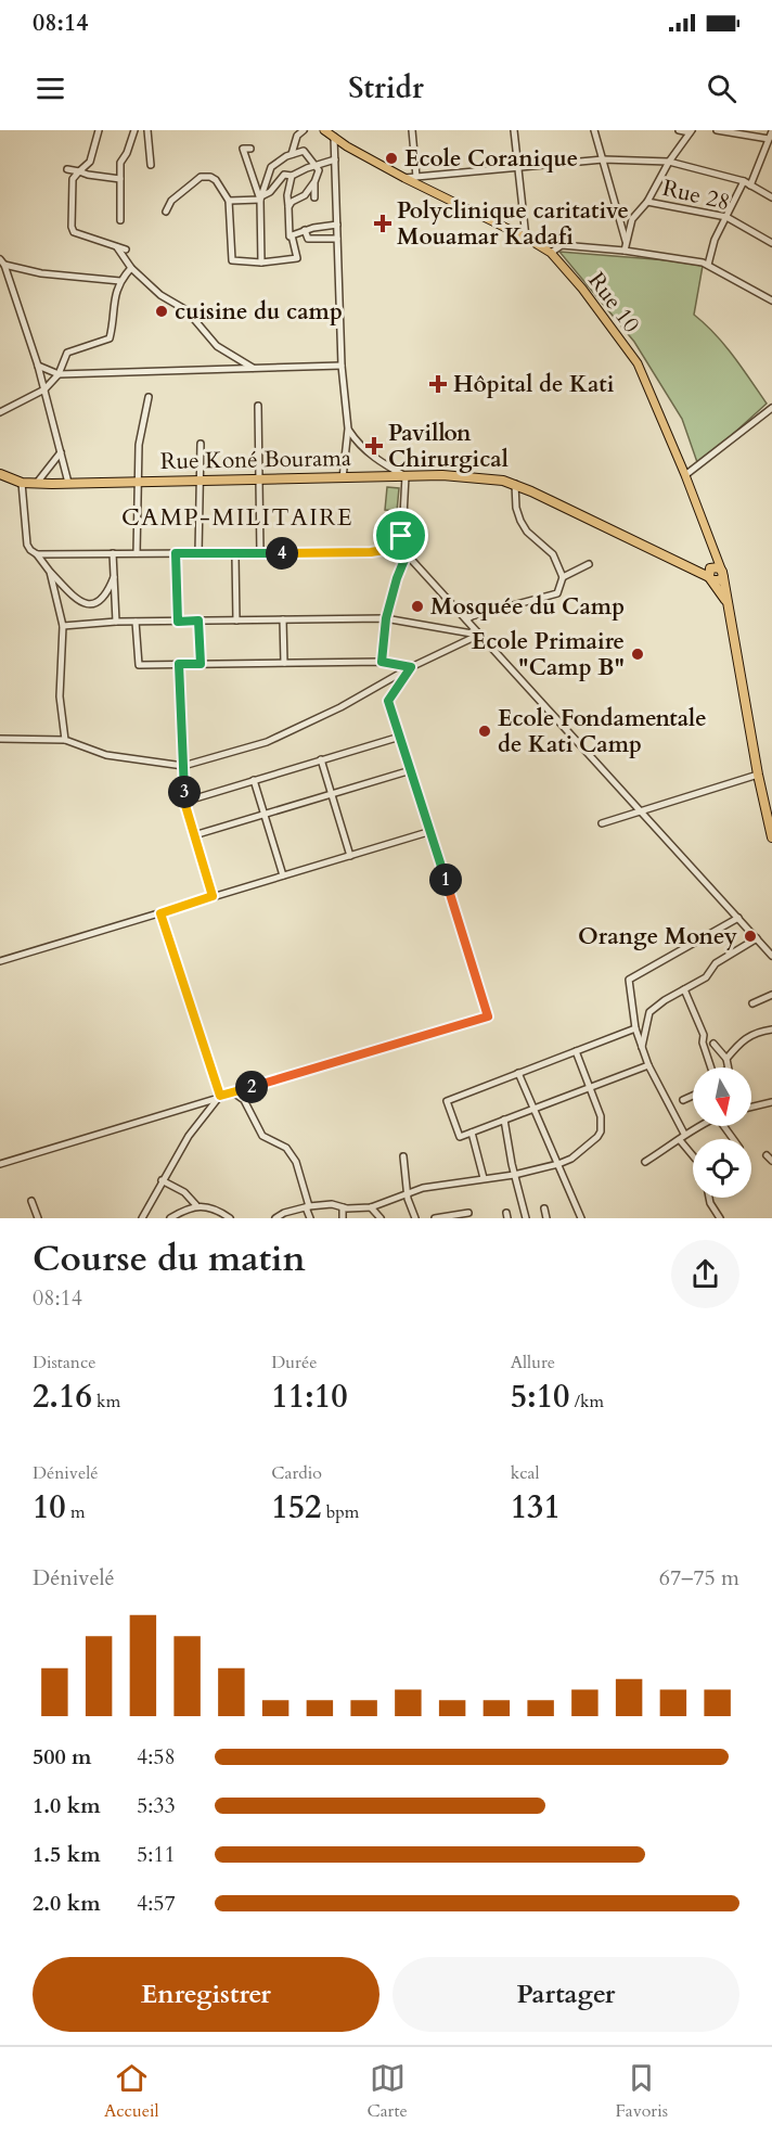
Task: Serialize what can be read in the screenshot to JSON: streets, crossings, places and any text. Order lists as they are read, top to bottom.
{
  "streets": {
    "highway": ["Rue Koné Bourama"],
    "main road": ["Rue 10"],
    "street": ["Rue 28"]
  },
  "crossings": [
    ["Rue 10", "Rue Koné Bourama"]
  ],
  "districts": ["CAMP-MILITAIRE"],
  "places": {
    "other": [
      "Ecole Coranique",
      "cuisine du camp",
      "Mosquée du Camp",
      "Ecole Primaire \"Camp B\"",
      "Ecole Fondamentale de Kati Camp",
      "Orange Money"
    ],
    "health": ["Polyclinique caritative Mouamar Kadafi", "Hôpital de Kati", "Pavillon Chirurgical"]
  },
  "north": "bottom",
  "page": {
    "status": "08:14",
    "header": "Stridr",
    "pins": [
      "4",
      "3",
      "1",
      "2"
    ],
    "heading": ["Course du matin", "08:14"],
    "stats": [
      ["Distance", "2.16 km"],
      ["Durée", "11:10"],
      ["Allure", "5:10 /km"],
      ["Dénivelé", "10 m"],
      ["Cardio", "152 bpm"],
      ["kcal", "131"]
    ],
    "chart": ["Dénivelé", "67–75 m"],
    "list": [
      {
        "name": "500 m",
        "note": "4:58"
      },
      {
        "name": "1.0 km",
        "note": "5:33"
      },
      {
        "name": "1.5 km",
        "note": "5:11"
      },
      {
        "name": "2.0 km",
        "note": "4:57"
      }
    ],
    "buttons": ["Enregistrer", "Partager"],
    "tabs": ["Accueil", "Carte", "Favoris"]
  }
}
